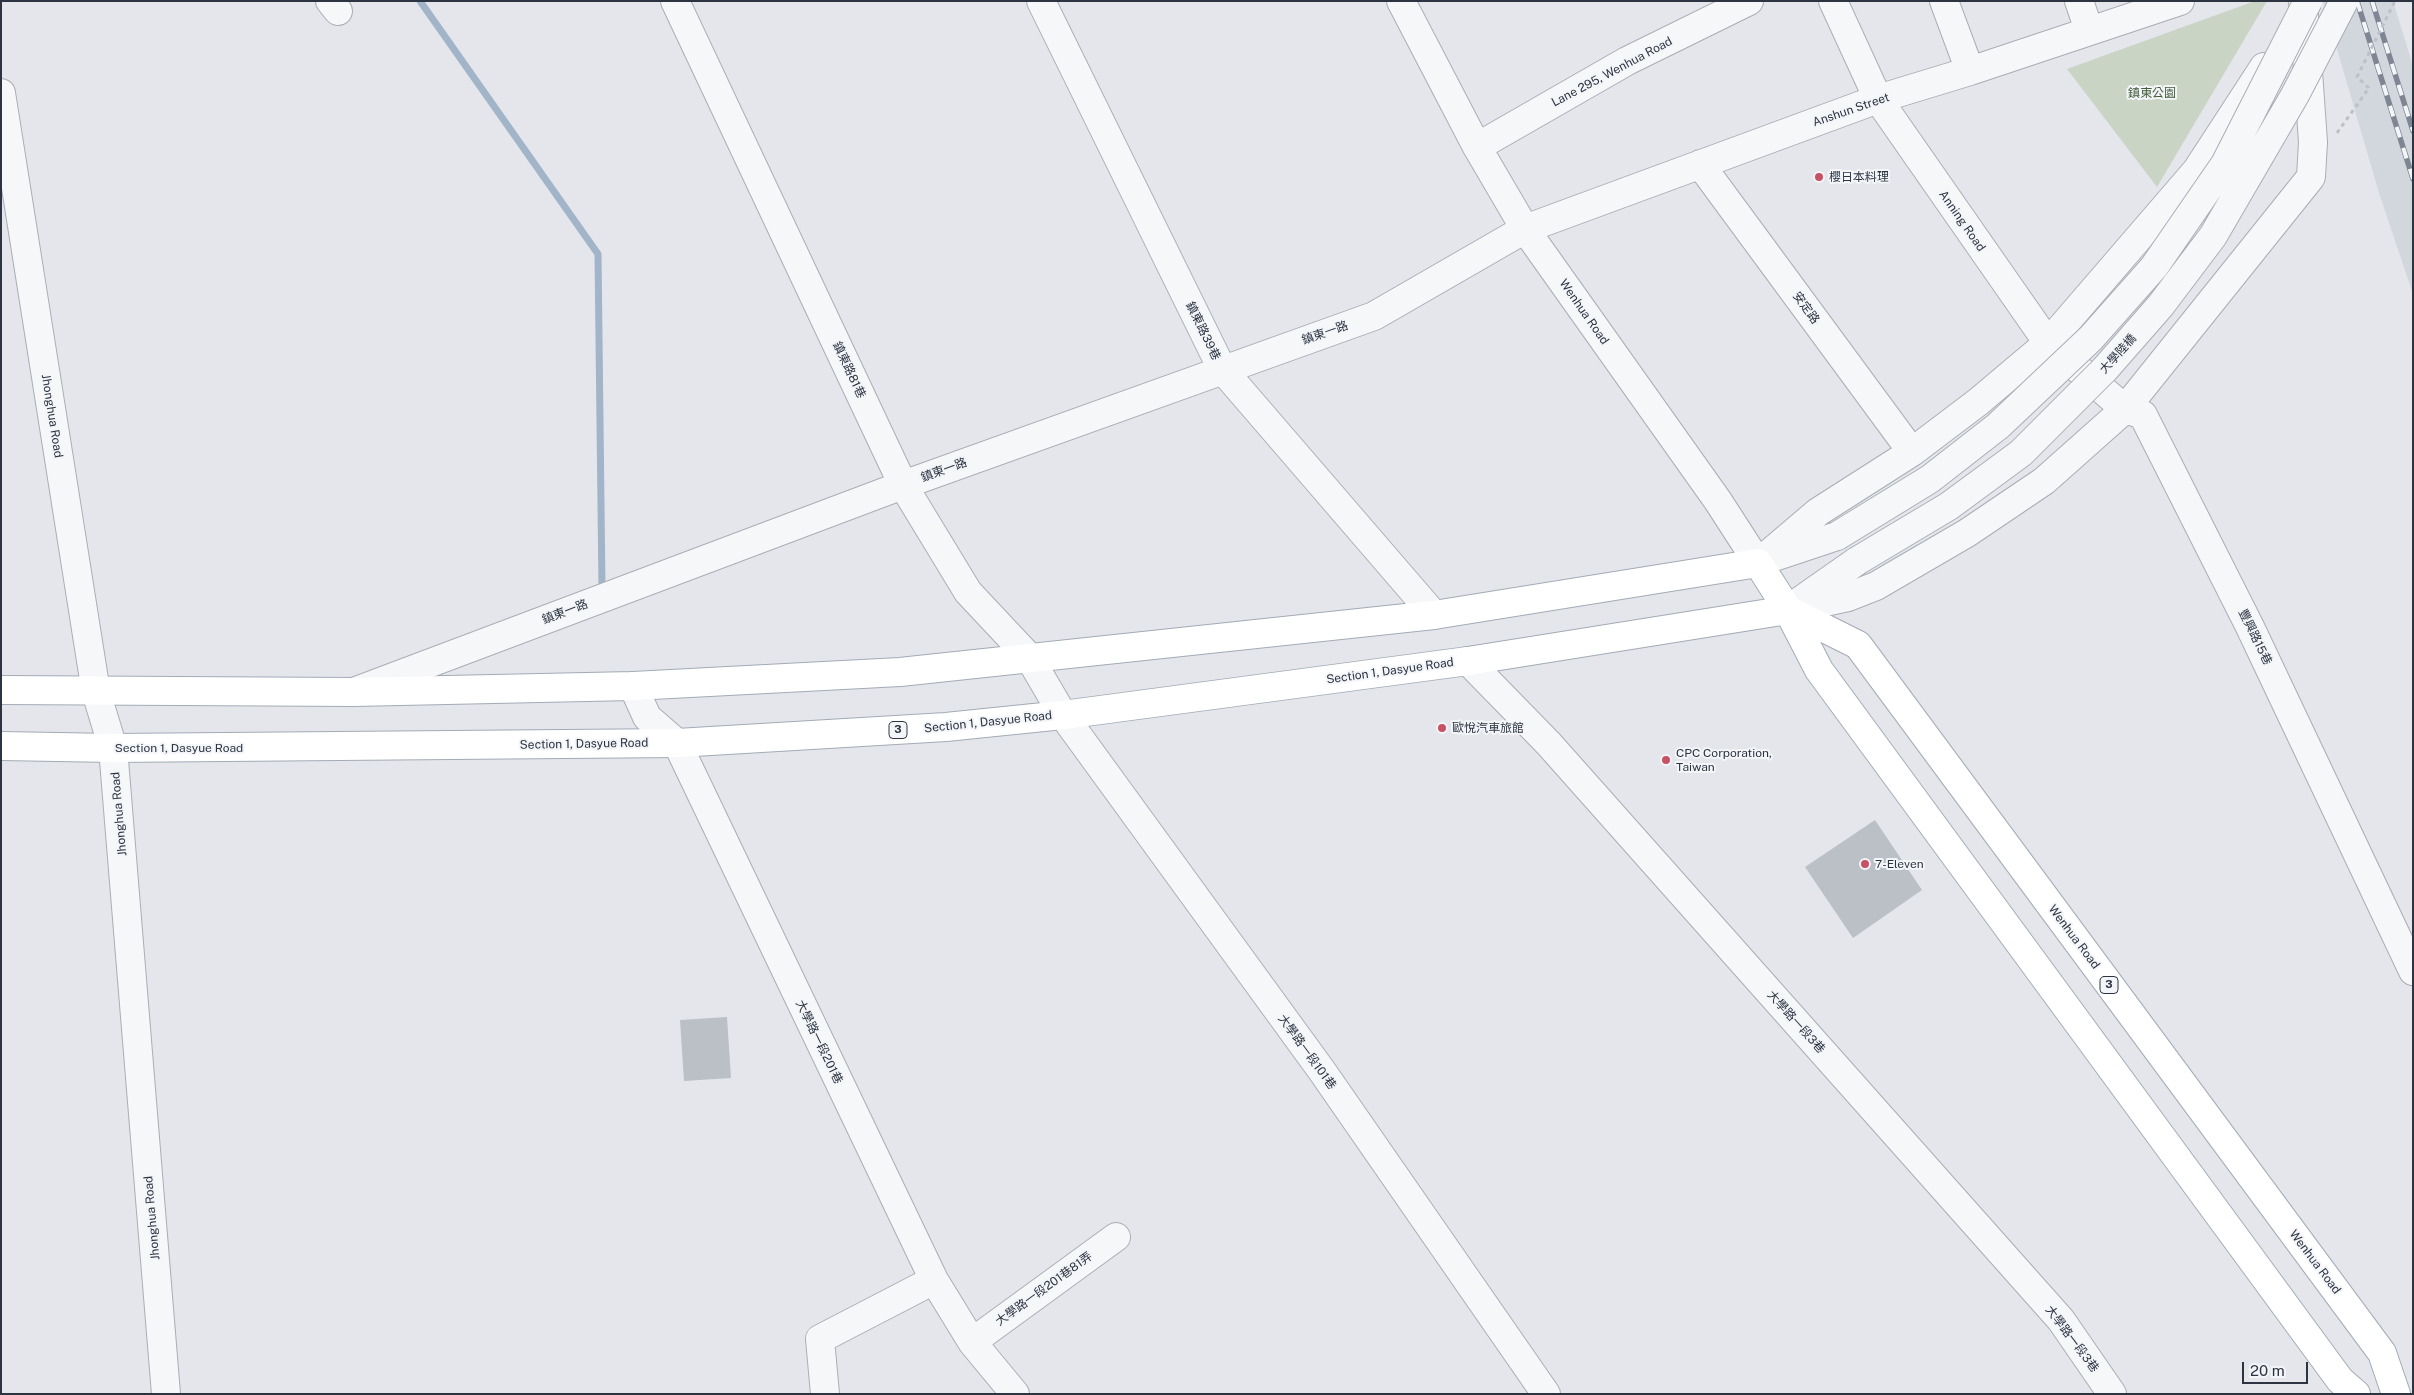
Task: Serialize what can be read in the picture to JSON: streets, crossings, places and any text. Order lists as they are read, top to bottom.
{
  "streets": {
    "main road": ["Wenhua Road", "Section 1, Dasyue Road", "3"],
    "street": [
      "Lane 295, Wenhua Road",
      "Anshun Street",
      "Anning Road",
      "安定路",
      "鎮東路39巷",
      "鎮東一路",
      "大學陸橋",
      "鎮東路81巷",
      "Jhonghua Road",
      "豐興路15巷",
      "大學路一段3巷",
      "大學路一段201巷",
      "大學路一段101巷",
      "大學路一段201巷81弄"
    ]
  },
  "crossings": [
    ["Lane 295, Wenhua Road", "Wenhua Road"],
    ["Anshun Street", "Anning Road"],
    ["Anshun Street", "安定路"],
    ["Anshun Street", "Wenhua Road"],
    ["Anshun Street", "鎮東一路"],
    ["Anning Road", "豐興路15巷"],
    ["Wenhua Road", "鎮東一路"],
    ["Wenhua Road", "大學陸橋"],
    ["Wenhua Road", "Section 1, Dasyue Road"],
    ["鎮東路39巷", "鎮東一路"],
    ["鎮東一路", "鎮東路81巷"],
    ["大學陸橋", "Section 1, Dasyue Road"],
    ["鎮東路81巷", "Section 1, Dasyue Road"],
    ["鎮東路81巷", "大學路一段101巷"],
    ["Jhonghua Road", "Section 1, Dasyue Road"],
    ["Section 1, Dasyue Road", "大學路一段3巷"],
    ["Section 1, Dasyue Road", "大學路一段201巷"],
    ["Section 1, Dasyue Road", "大學路一段101巷"],
    ["大學路一段201巷", "大學路一段201巷81弄"]
  ],
  "parks": ["鎮東公園"],
  "places": [
    "櫻日本料理",
    "歐悅汽車旅館",
    "CPC Corporation, Taiwan",
    "7-Eleven"
  ],
  "scale_bar": "20 m"
}
